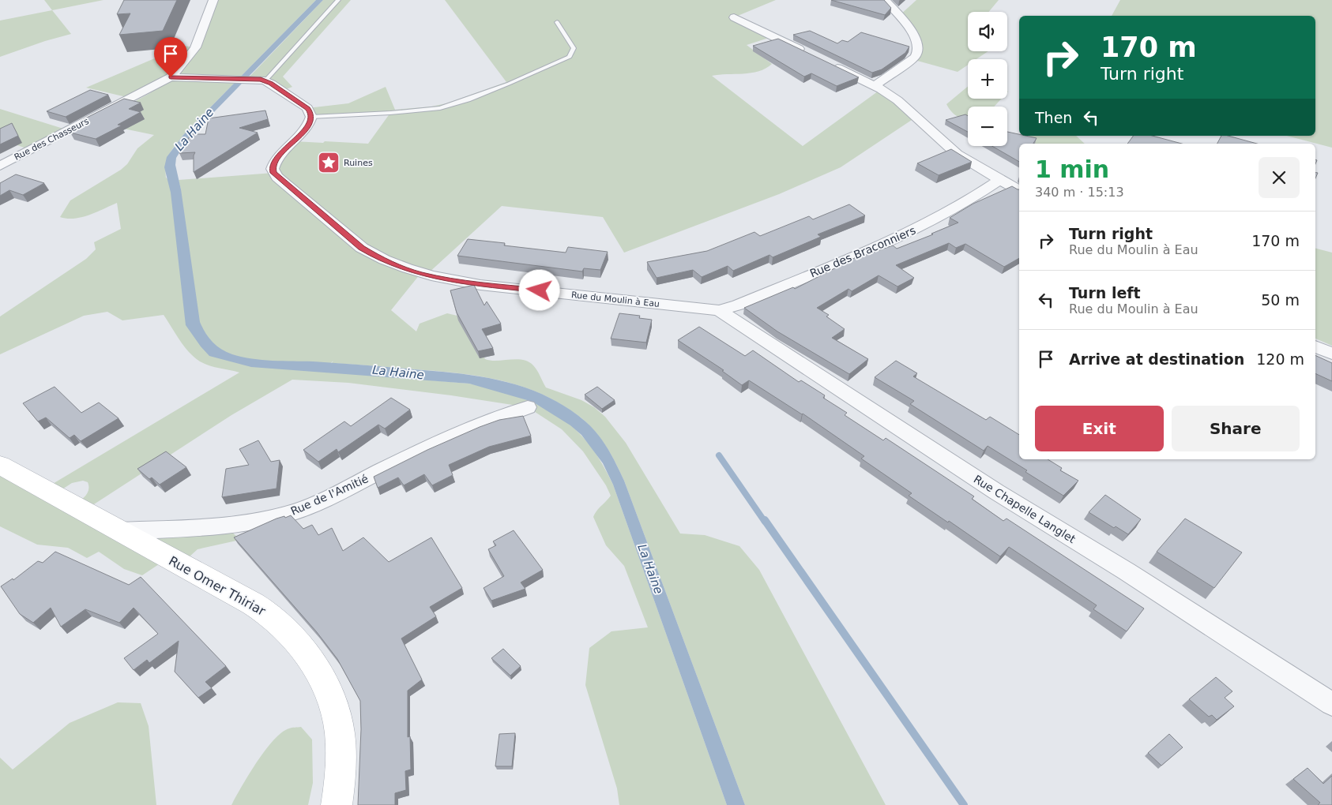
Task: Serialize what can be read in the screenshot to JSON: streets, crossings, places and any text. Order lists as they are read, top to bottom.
{
  "streets": {
    "street": [
      "Rue des Chasseurs",
      "Rue des Braconniers",
      "Rue du Moulin à Eau",
      "Rue de l'Amitié",
      "Rue Chapelle Langlet",
      "Rue Omer Thiriar"
    ]
  },
  "crossings": [
    ["Rue des Braconniers", "Rue du Moulin à Eau"],
    ["Rue des Braconniers", "Rue Chapelle Langlet"],
    ["Rue du Moulin à Eau", "Rue Chapelle Langlet"],
    ["Rue de l'Amitié", "Rue Omer Thiriar"]
  ],
  "water": ["La Haine"],
  "places": {
    "place": ["Ruines"]
  },
  "page": {
    "map_buttons": ["+", "−"],
    "turn": ["170 m", "Turn right"],
    "then": "Then",
    "heading": ["1 min", "340 m · 15:13"],
    "list": [
      {
        "name": "Turn right",
        "note": "Rue du Moulin à Eau",
        "value": "170 m"
      },
      {
        "name": "Turn left",
        "note": "Rue du Moulin à Eau",
        "value": "50 m"
      },
      {
        "name": "Arrive at destination",
        "value": "120 m"
      }
    ],
    "buttons": ["Exit", "Share"]
  }
}
